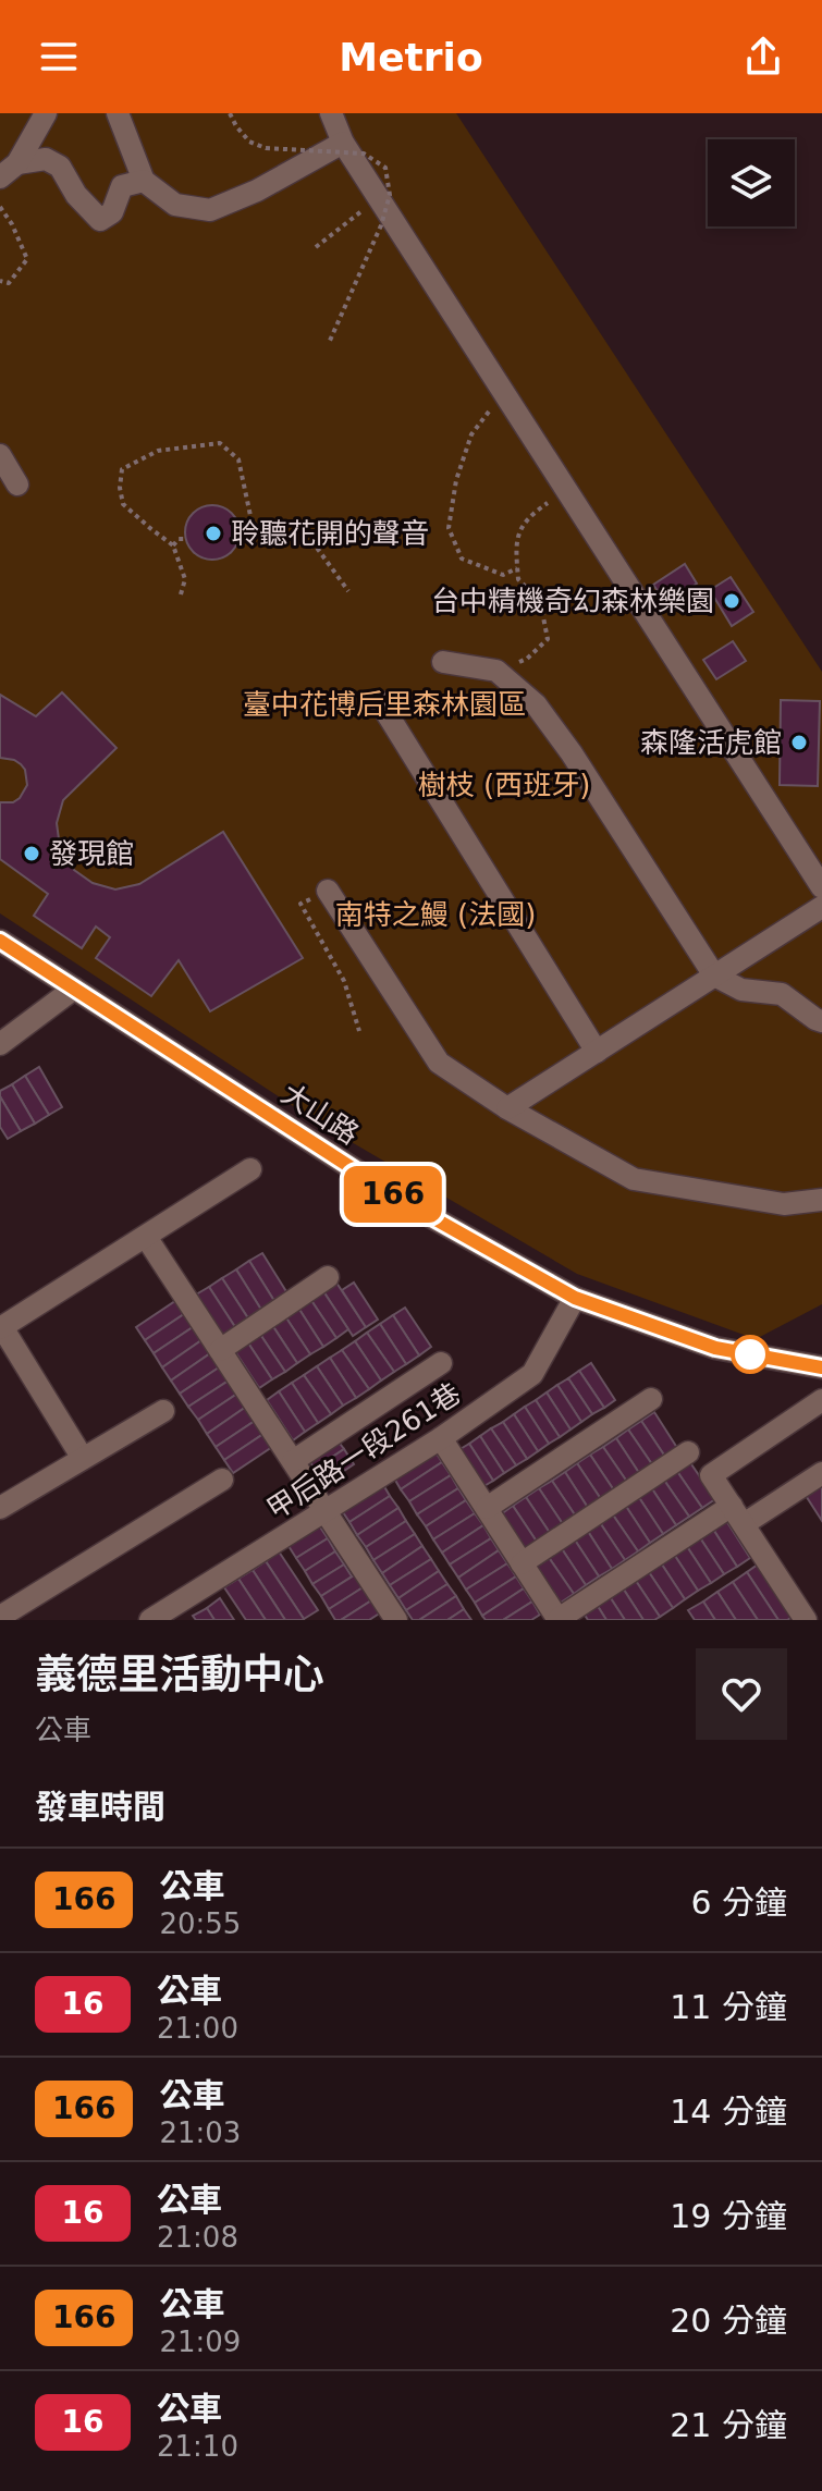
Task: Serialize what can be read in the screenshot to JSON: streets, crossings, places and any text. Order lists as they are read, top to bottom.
{
  "streets": {
    "street": ["大山路", "甲后路一段261巷"]
  },
  "crossings": [
    ["大山路", "甲后路一段261巷"]
  ],
  "parks": ["臺中花博后里森林園區", "樹枝 (西班牙)", "南特之鰻 (法國)"],
  "places": [
    "聆聽花開的聲音",
    "台中精機奇幻森林樂園",
    "森隆活虎館",
    "發現館"
  ],
  "lines": ["bus line 166"],
  "page": {
    "header": "Metrio",
    "on_map": "166",
    "heading": [
      ["義德里活動中心", "公車"],
      "發車時間"
    ],
    "list": [
      {
        "mark": "166",
        "name": "公車",
        "note": "20:55",
        "value": "6 分鐘"
      },
      {
        "mark": "16",
        "name": "公車",
        "note": "21:00",
        "value": "11 分鐘"
      },
      {
        "mark": "166",
        "name": "公車",
        "note": "21:03",
        "value": "14 分鐘"
      },
      {
        "mark": "16",
        "name": "公車",
        "note": "21:08",
        "value": "19 分鐘"
      },
      {
        "mark": "166",
        "name": "公車",
        "note": "21:09",
        "value": "20 分鐘"
      },
      {
        "mark": "16",
        "name": "公車",
        "note": "21:10",
        "value": "21 分鐘"
      }
    ]
  }
}
